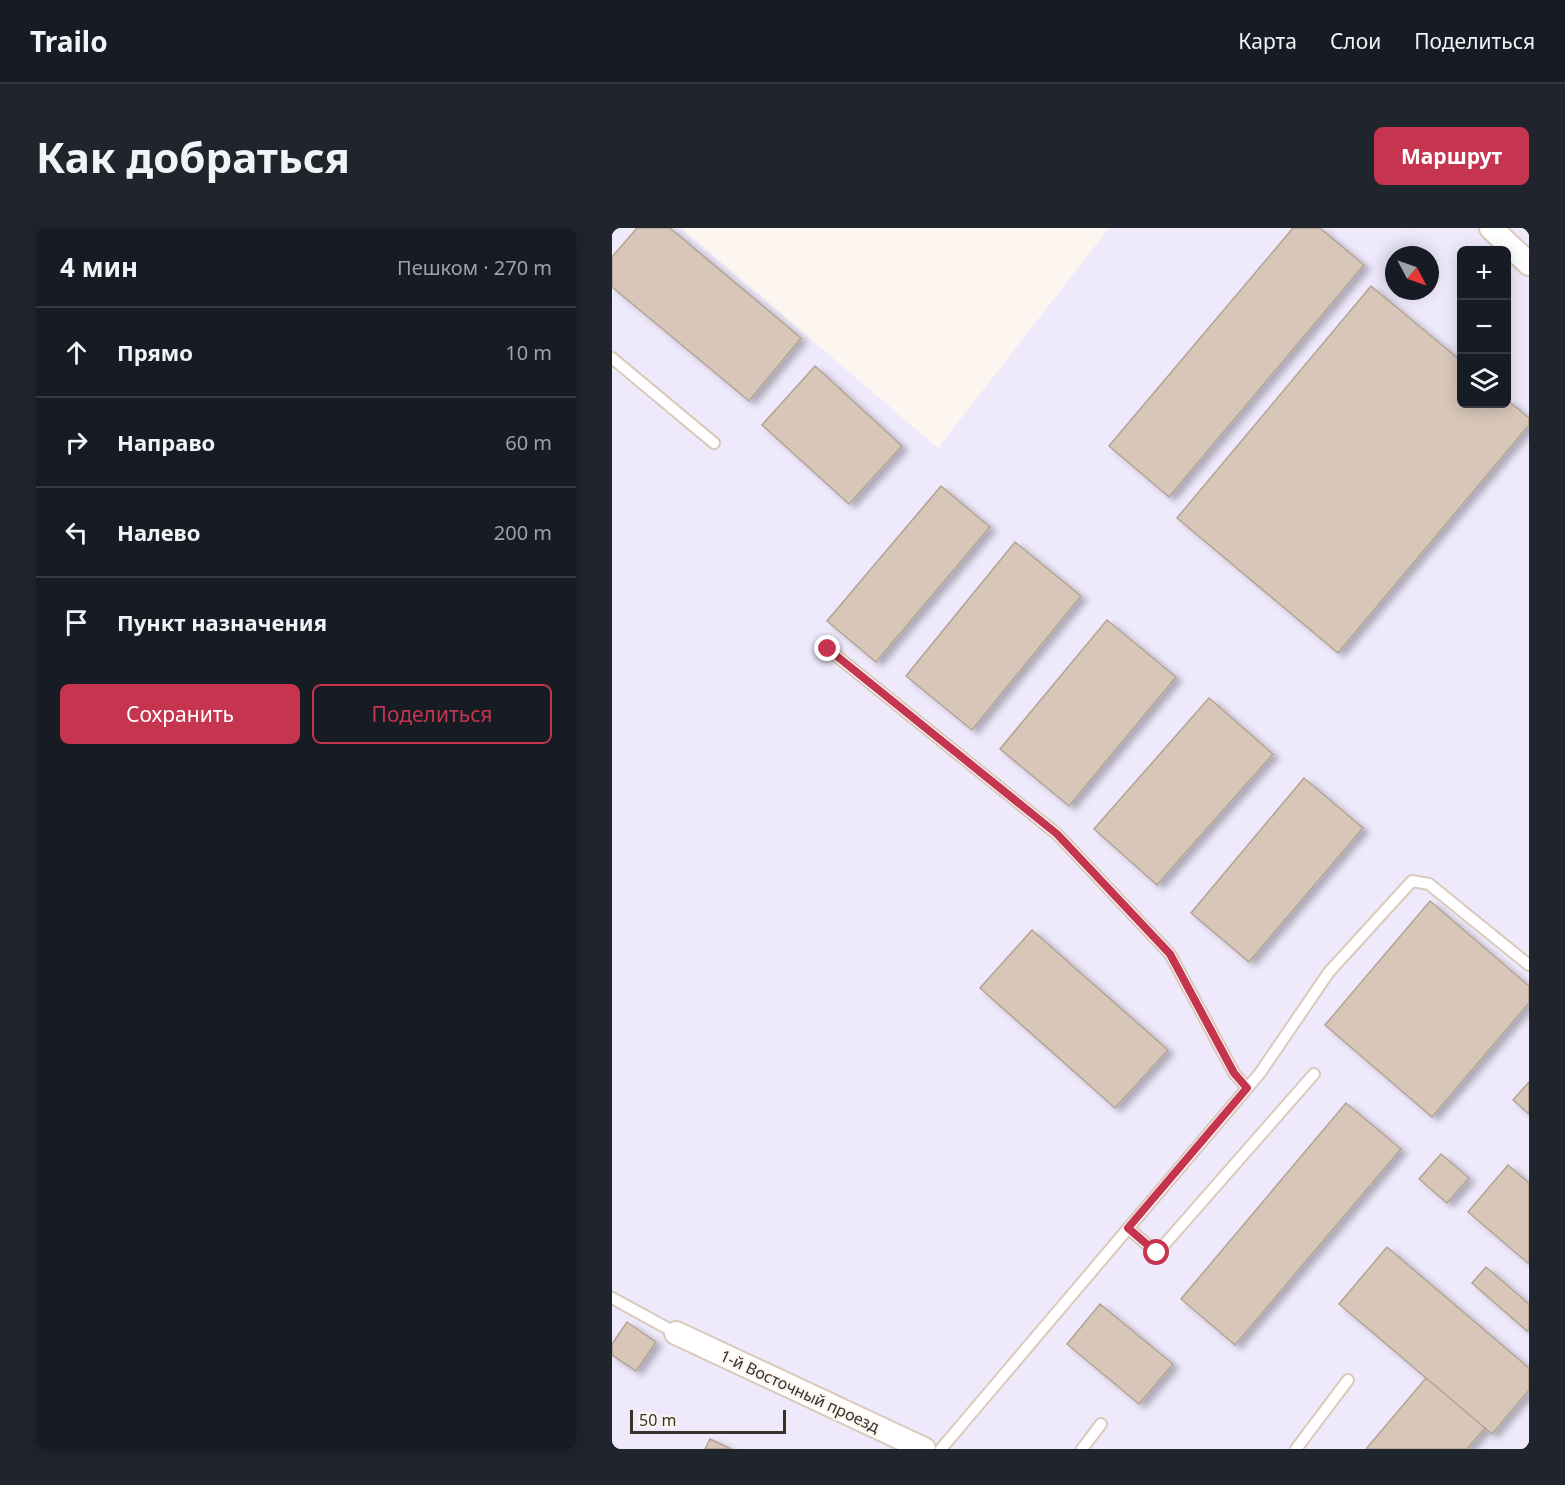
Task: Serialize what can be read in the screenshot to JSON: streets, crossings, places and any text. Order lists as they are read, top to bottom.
{
  "streets": {
    "street": ["1-й Восточный проезд"]
  },
  "scale_bar": "50 m",
  "north": "bottom right",
  "page": {
    "header": "Trailo",
    "nav": ["Карта", "Слои", "Поделиться"],
    "buttons": [
      "Маршрут",
      ["Сохранить", "Поделиться"]
    ],
    "title": "Как добраться",
    "heading": ["4 мин", "Пешком · 270 m"],
    "map_buttons": ["+", "−"],
    "list": [
      ["Прямо", "10 m"],
      ["Направо", "60 m"],
      ["Налево", "200 m"],
      "Пункт назначения"
    ],
    "scale": "50 m"
  }
}
